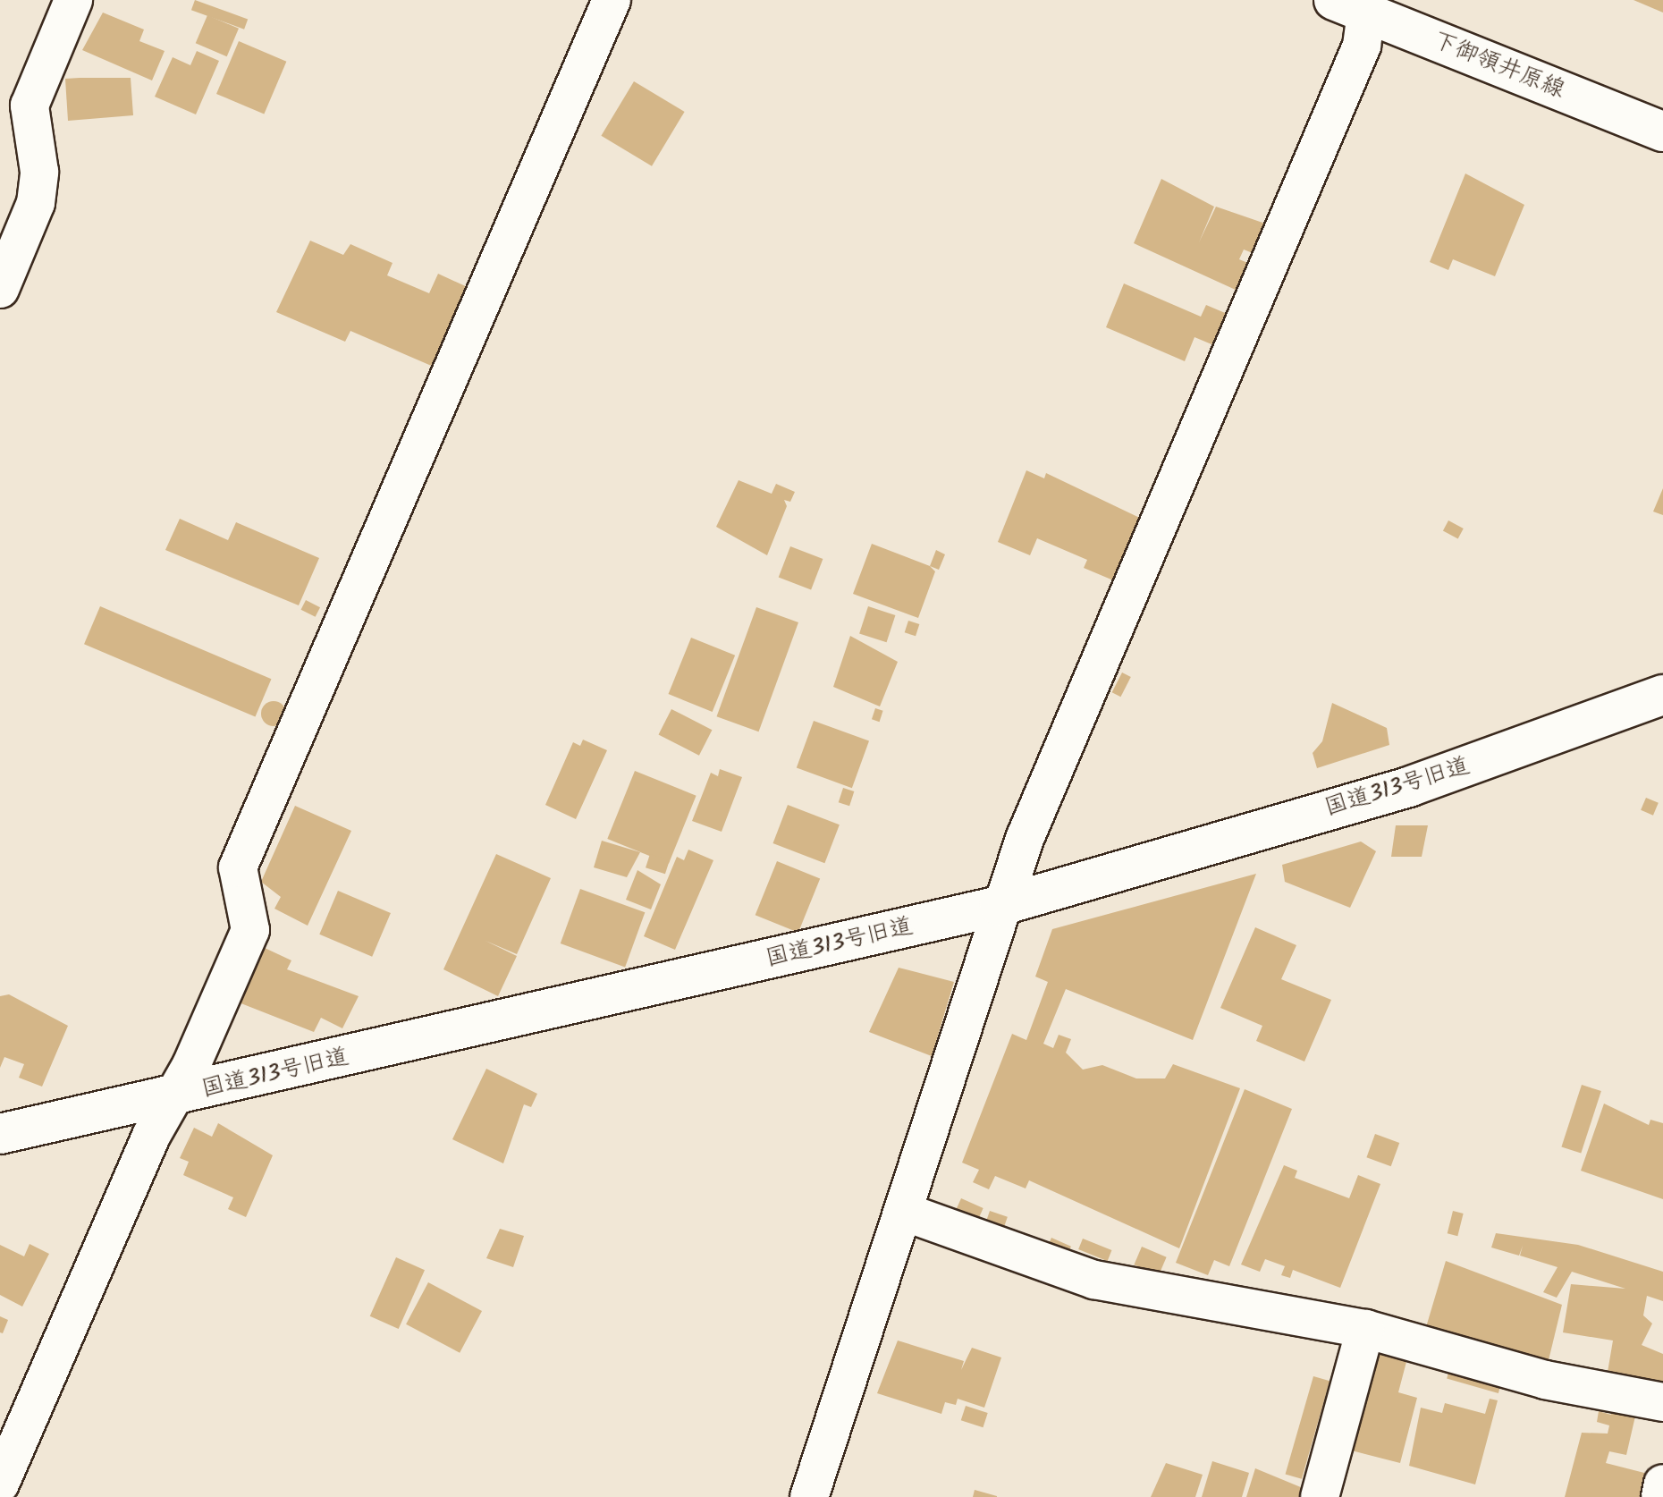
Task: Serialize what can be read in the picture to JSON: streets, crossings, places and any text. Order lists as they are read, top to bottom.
{
  "streets": {
    "street": ["下御領井原線", "国道313号旧道"]
  }
}
